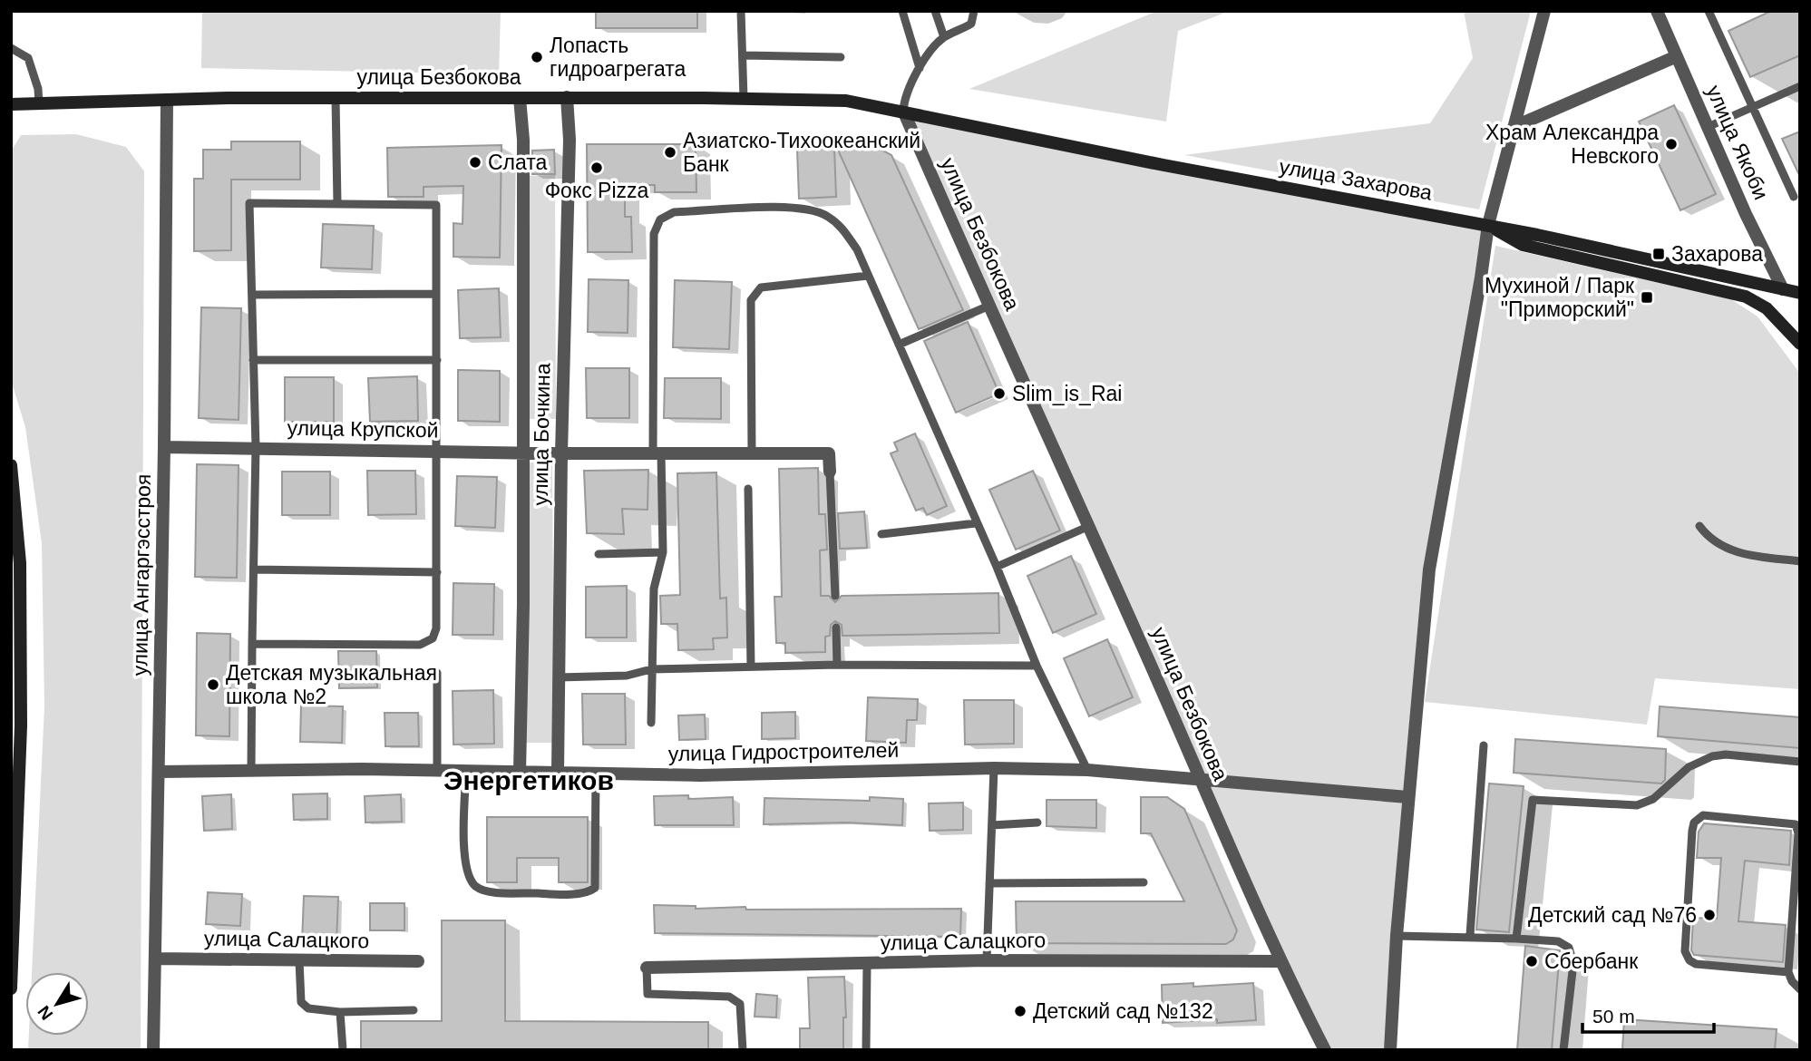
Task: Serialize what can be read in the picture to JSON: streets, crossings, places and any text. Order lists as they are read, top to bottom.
{
  "streets": {
    "main road": ["улица Безбокова", "улица Захарова"],
    "street": [
      "улица Якоби",
      "улица Крупской",
      "улица Бочкина",
      "улица Ангаргэсстроя",
      "улица Гидростроителей",
      "улица Салацкого"
    ]
  },
  "crossings": [
    ["улица Безбокова", "улица Захарова"],
    ["улица Безбокова", "улица Бочкина"],
    ["улица Безбокова", "улица Ангаргэсстроя"],
    ["улица Безбокова", "улица Гидростроителей"],
    ["улица Безбокова", "улица Салацкого"],
    ["улица Якоби", "улица Захарова"],
    ["улица Крупской", "улица Бочкина"],
    ["улица Крупской", "улица Ангаргэсстроя"],
    ["улица Бочкина", "улица Гидростроителей"],
    ["улица Ангаргэсстроя", "улица Гидростроителей"],
    ["улица Ангаргэсстроя", "улица Салацкого"]
  ],
  "districts": ["Энергетиков"],
  "places": {
    "other": [
      "Лопасть гидроагрегата",
      "Храм Александра Невского",
      "Азиатско-Тихоокеанский Банк",
      "Слата",
      "Фокс Pizza",
      "Slim_is_Rai",
      "Детская музыкальная школа №2",
      "Детский сад №76",
      "Сбербанк",
      "Детский сад №132"
    ],
    "transit": ["Захарова", "Мухиной / Парк \"Приморский\""]
  },
  "scale_bar": "50 m",
  "north": "bottom left"
}
